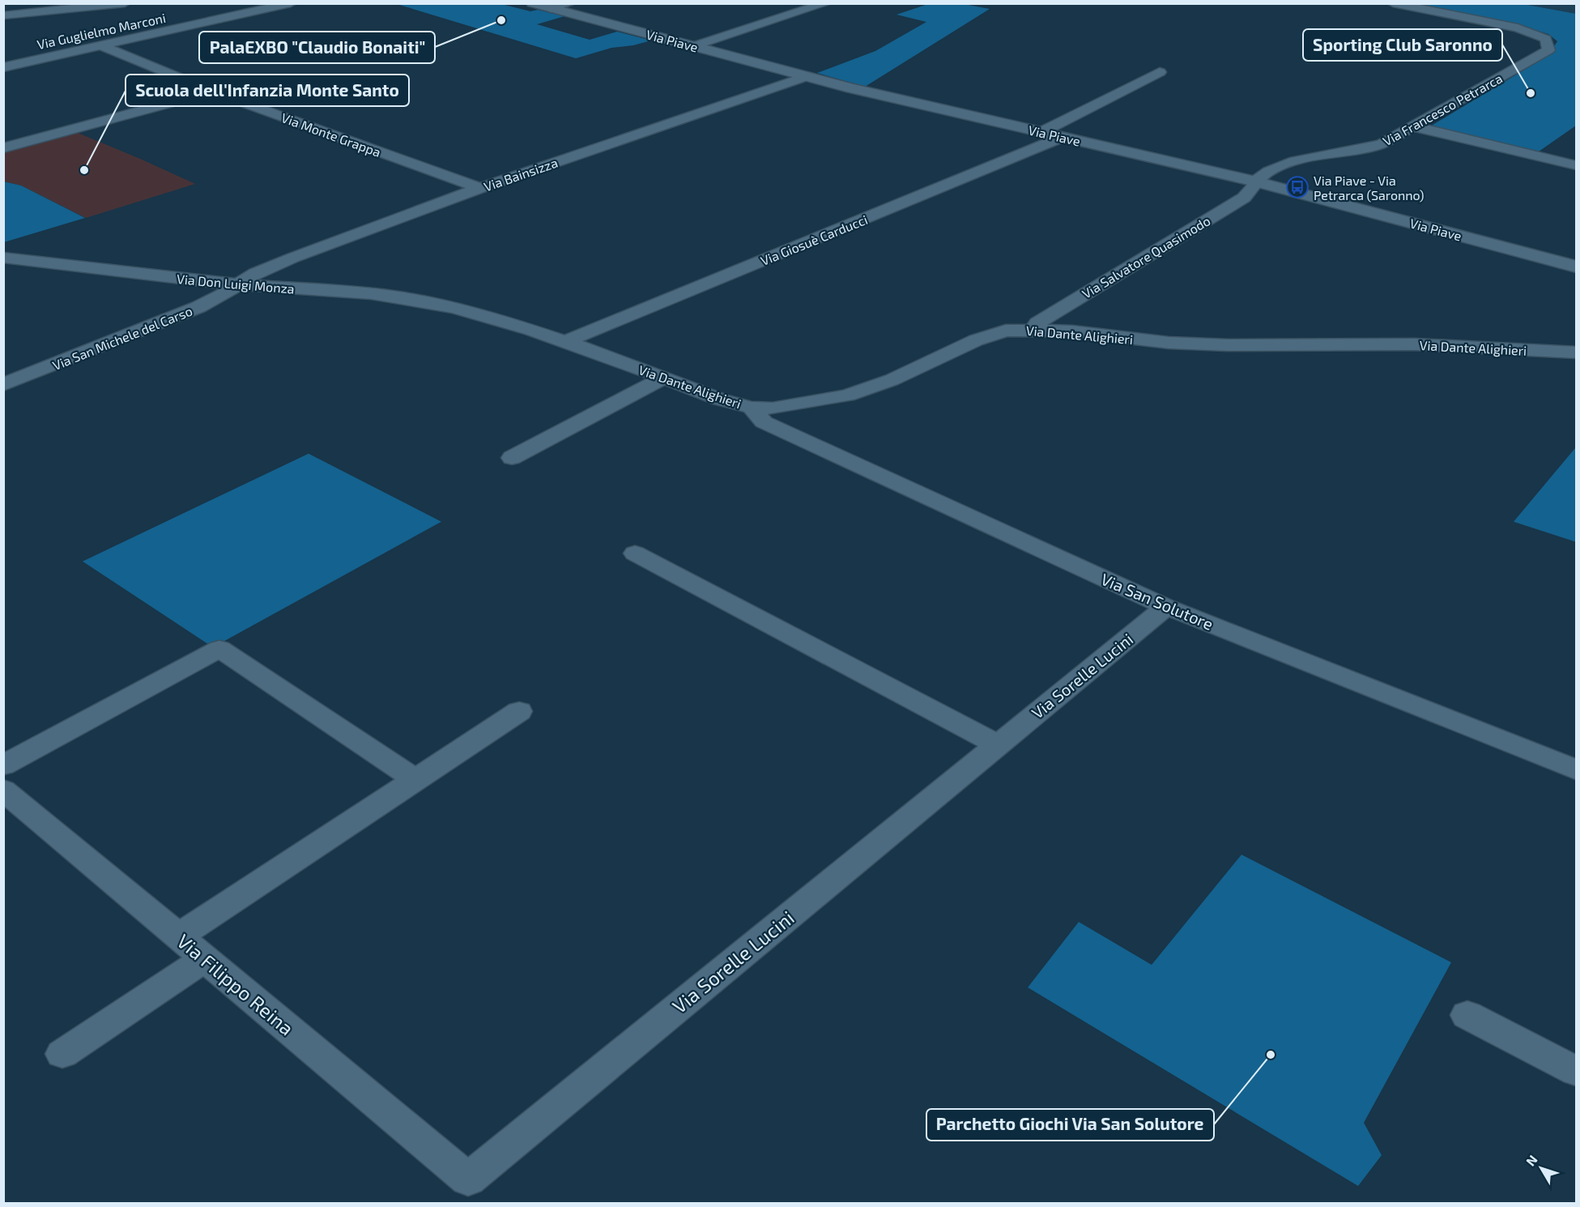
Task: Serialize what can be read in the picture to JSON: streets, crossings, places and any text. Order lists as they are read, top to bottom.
{
  "streets": {
    "street": [
      "Via Guglielmo Marconi",
      "Via Piave",
      "Via Francesco Petrarca",
      "Via Monte Grappa",
      "Via Bainsizza",
      "Via Giosuè Carducci",
      "Via Salvatore Quasimodo",
      "Via Don Luigi Monza",
      "Via Dante Alighieri",
      "Via San Michele del Carso",
      "Via San Solutore",
      "Via Sorelle Lucini",
      "Via Filippo Reina"
    ]
  },
  "crossings": [
    ["Via Guglielmo Marconi", "Via Monte Grappa"],
    ["Via Piave", "Via Francesco Petrarca"],
    ["Via Piave", "Via Bainsizza"],
    ["Via Piave", "Via Giosuè Carducci"],
    ["Via Piave", "Via Salvatore Quasimodo"],
    ["Via Francesco Petrarca", "Via Salvatore Quasimodo"],
    ["Via Monte Grappa", "Via Bainsizza"],
    ["Via Bainsizza", "Via Don Luigi Monza"],
    ["Via Bainsizza", "Via San Michele del Carso"],
    ["Via Giosuè Carducci", "Via Dante Alighieri"],
    ["Via Salvatore Quasimodo", "Via Dante Alighieri"],
    ["Via Don Luigi Monza", "Via Dante Alighieri"],
    ["Via Don Luigi Monza", "Via San Michele del Carso"],
    ["Via Dante Alighieri", "Via San Solutore"],
    ["Via San Solutore", "Via Sorelle Lucini"],
    ["Via Sorelle Lucini", "Via Filippo Reina"]
  ],
  "places": {
    "other": [
      "PalaEXBO \"Claudio Bonaiti\"",
      "Sporting Club Saronno",
      "Scuola dell'Infanzia Monte Santo",
      "Parchetto Giochi Via San Solutore"
    ],
    "bus stop": ["Via Piave - Via Petrarca (Saronno)"]
  },
  "north": "top left"
}
